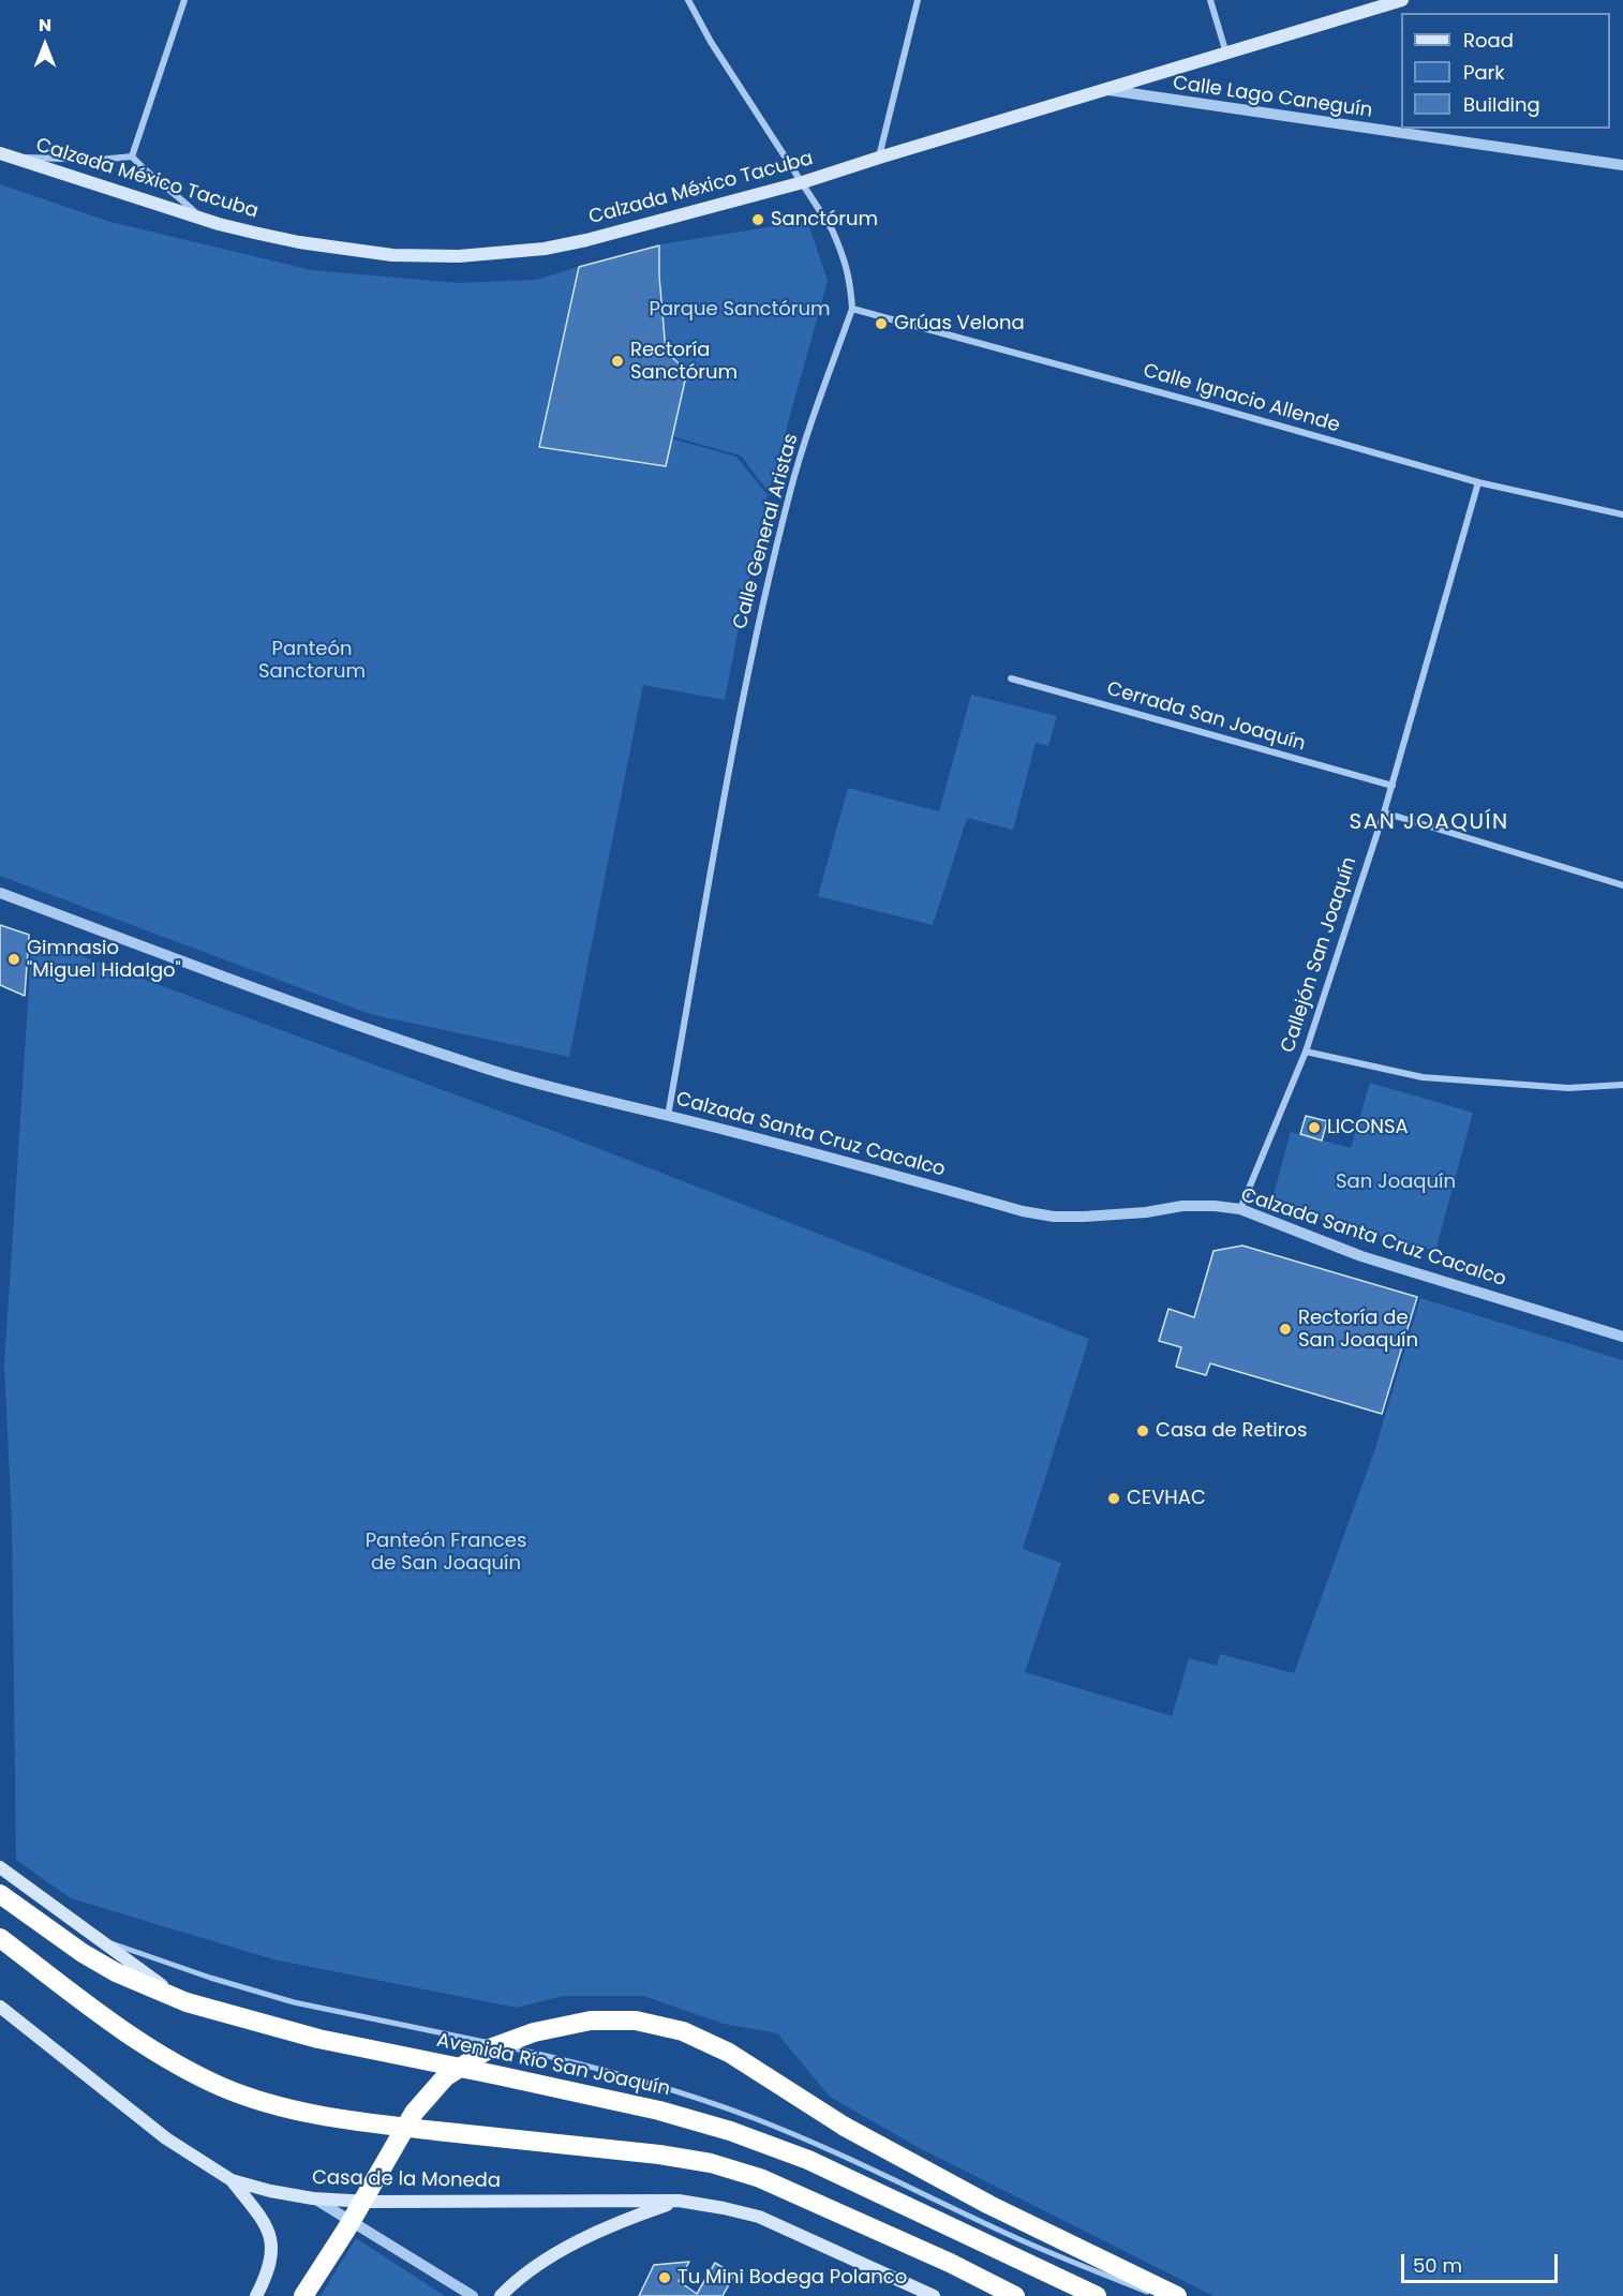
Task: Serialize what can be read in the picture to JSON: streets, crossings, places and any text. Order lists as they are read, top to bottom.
{
  "streets": {
    "highway": ["Avenida Río San Joaquín"],
    "main road": ["Calzada México Tacuba", "Casa de la Moneda"],
    "street": [
      "Calle Lago Caneguín",
      "Calle Ignacio Allende",
      "Calle General Aristas",
      "Cerrada San Joaquín",
      "Callejón San Joaquín",
      "Calzada Santa Cruz Cacalco"
    ]
  },
  "crossings": [
    ["Calle Lago Caneguín", "Calzada México Tacuba"],
    ["Calzada México Tacuba", "Calle General Aristas"],
    ["Calle Ignacio Allende", "Calle General Aristas"],
    ["Calle Ignacio Allende", "Callejón San Joaquín"],
    ["Calle General Aristas", "Calzada Santa Cruz Cacalco"],
    ["Cerrada San Joaquín", "Callejón San Joaquín"],
    ["Callejón San Joaquín", "Calzada Santa Cruz Cacalco"]
  ],
  "districts": ["SAN JOAQUÍN"],
  "parks": [
    "Parque Sanctórum",
    "Panteón Sanctorum",
    "San Joaquín",
    "Panteón Frances de San Joaquín"
  ],
  "places": [
    "Sanctórum",
    "Grúas Velona",
    "Rectoría Sanctórum",
    "Gimnasio \"Miguel Hidalgo\"",
    "LICONSA",
    "Rectoría de San Joaquín",
    "Casa de Retiros",
    "CEVHAC",
    "Tu Mini Bodega Polanco"
  ],
  "legend": ["Road", "Park", "Building"],
  "scale_bar": "50 m",
  "north": "top"
}
